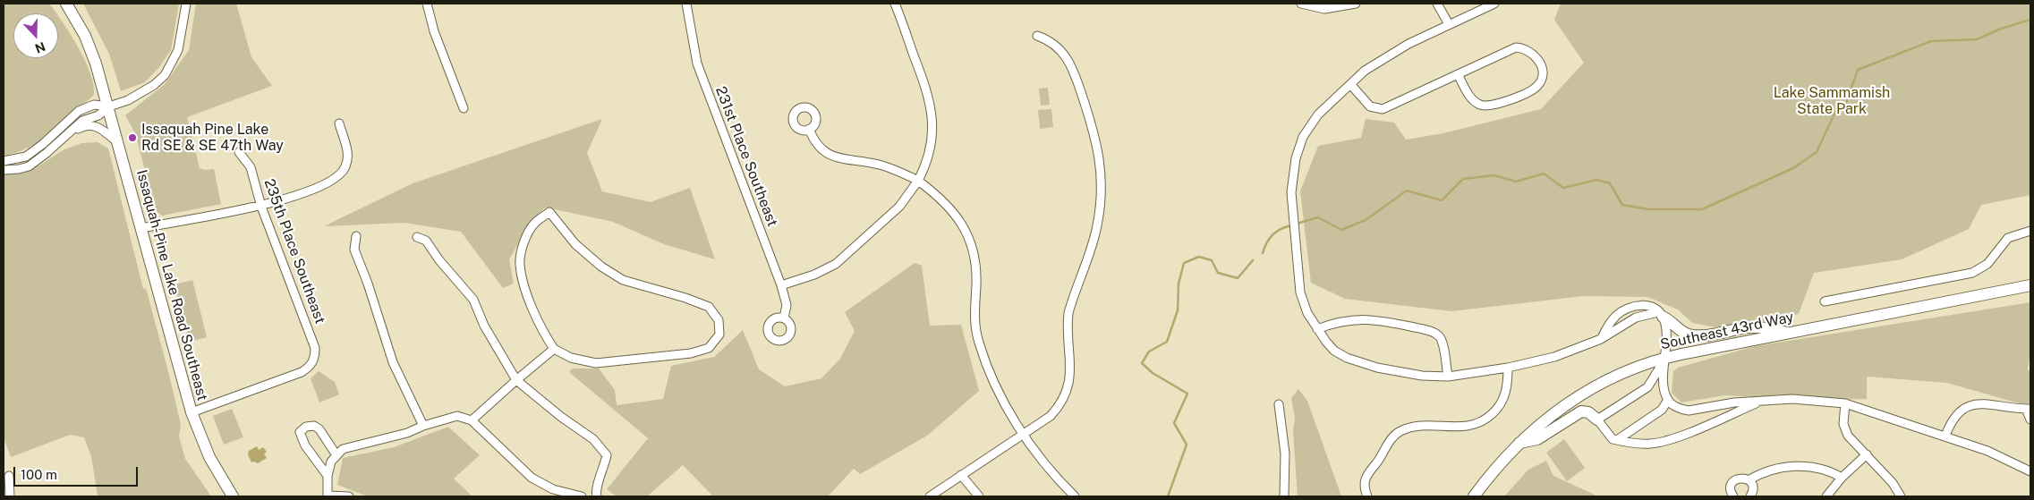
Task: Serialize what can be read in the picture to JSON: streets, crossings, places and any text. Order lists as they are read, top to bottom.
{
  "streets": {
    "main road": ["Issaquah-Pine Lake Road Southeast", "Southeast 43rd Way"],
    "street": ["231st Place Southeast", "235th Place Southeast"]
  },
  "crossings": [
    ["235th Place Southeast", "Issaquah-Pine Lake Road Southeast"]
  ],
  "parks": ["Lake Sammamish State Park"],
  "places": ["Issaquah Pine Lake Rd SE & SE 47th Way"],
  "scale_bar": "100 m",
  "north": "bottom"
}
